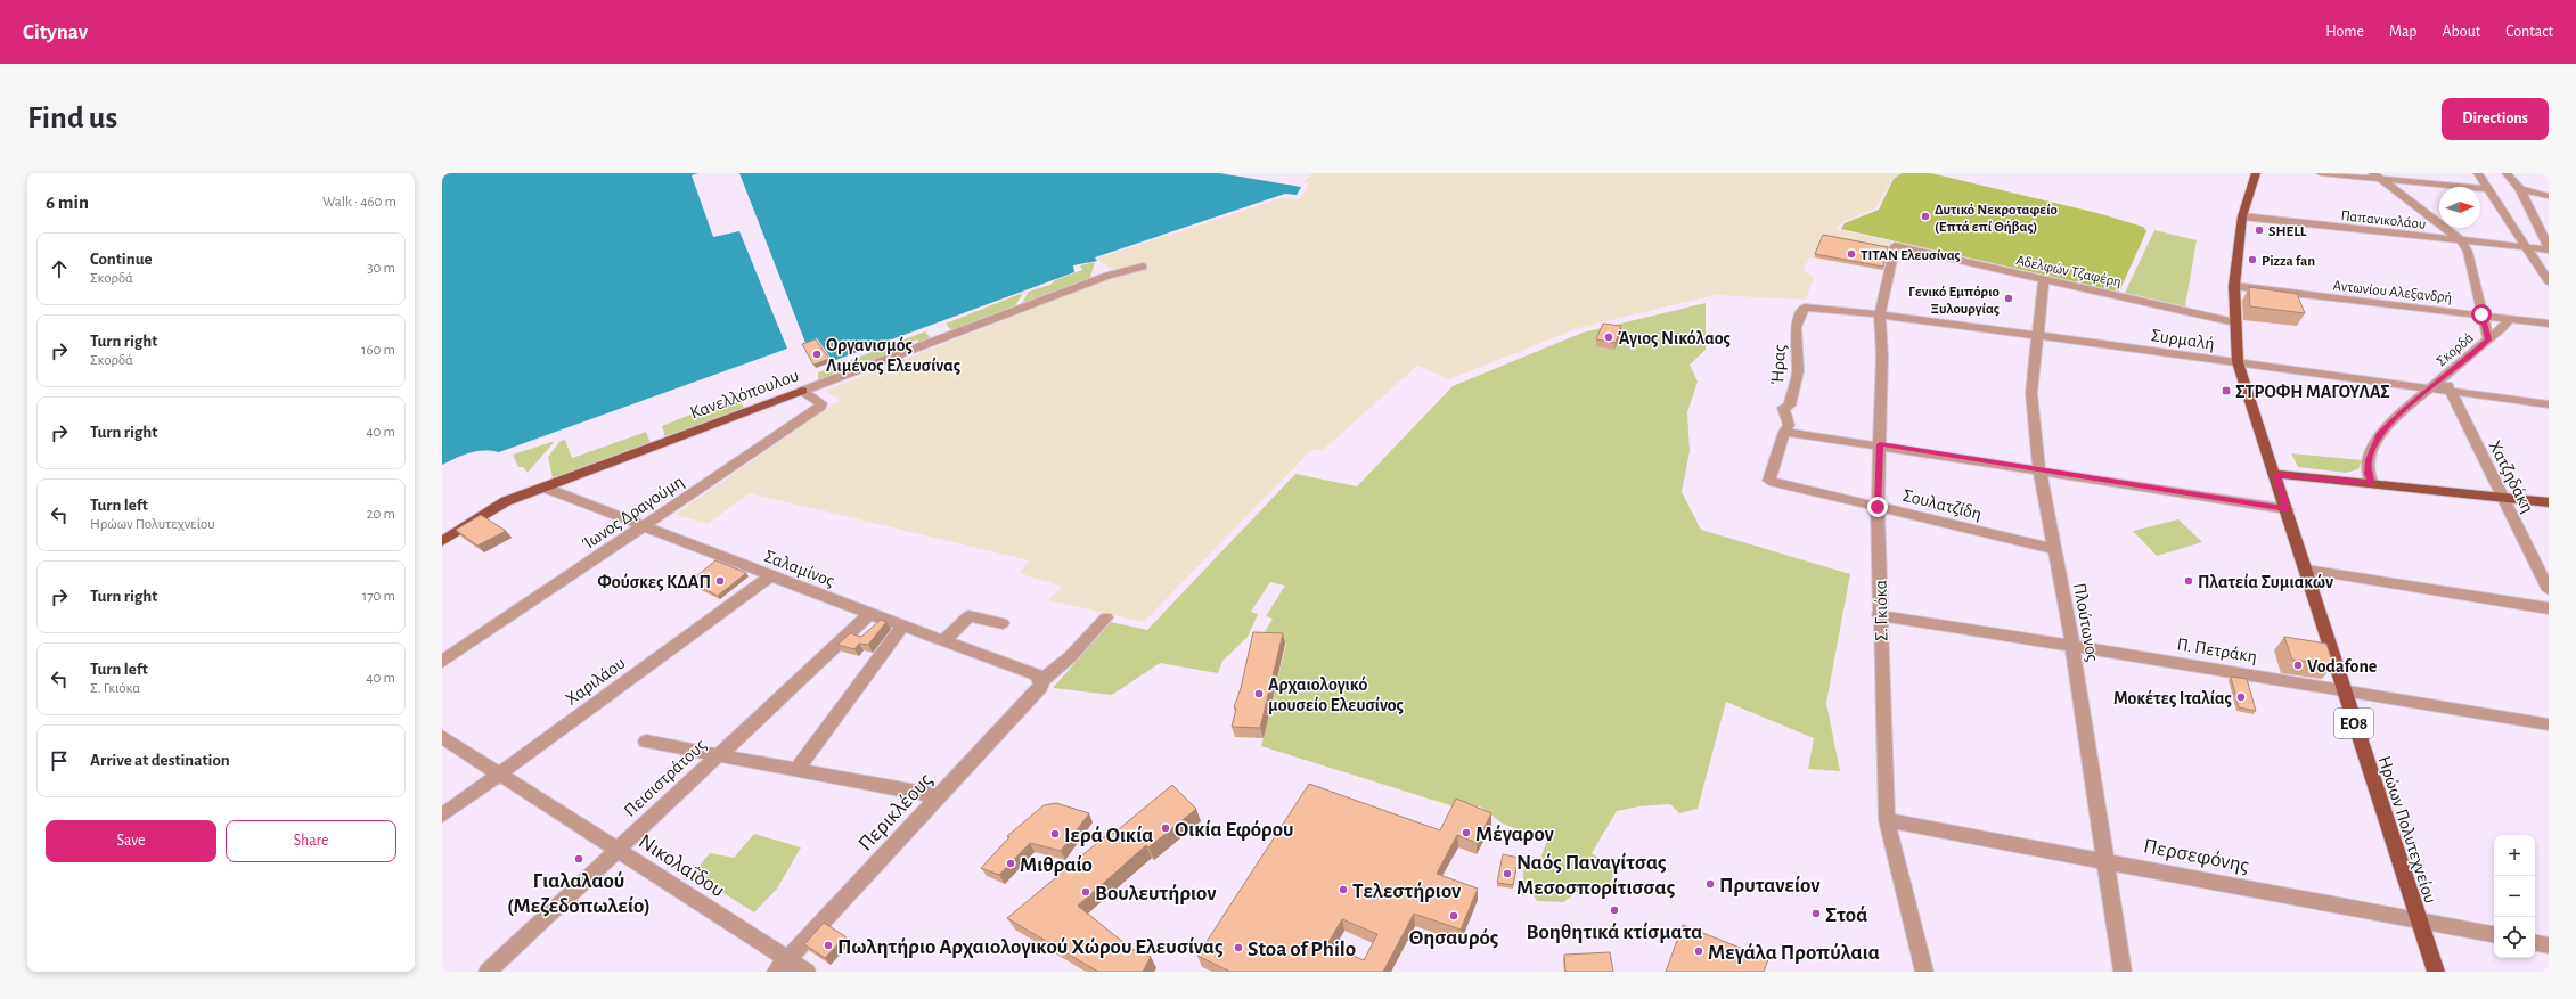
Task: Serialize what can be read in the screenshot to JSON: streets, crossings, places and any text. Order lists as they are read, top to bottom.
{
  "streets": {
    "main road": ["Κανελλόπουλου", "ΕΟ8", "Ηρώων Πολυτεχνείου"],
    "street": [
      "Παπανικολάου",
      "Αδελφών Τζαφέρη",
      "Αντωνίου Αλεξανδρή",
      "Συρμαλή",
      "Σκορδά",
      "Ήρας",
      "Χατζηδάκη",
      "Σουλατζίδη",
      "Ίωνος Δραγούμη",
      "Σαλαμίνος",
      "Σ. Γκιόκα",
      "Πλούτωνος",
      "Π. Πετράκη",
      "Χαριλάου",
      "Πεισιστράτους",
      "Περικλέους",
      "Περσεφόνης",
      "Νικολαΐδου"
    ]
  },
  "crossings": [
    ["Παπανικολάου", "Σκορδά"],
    ["Παπανικολάου", "Ηρώων Πολυτεχνείου"],
    ["Αδελφών Τζαφέρη", "Σ. Γκιόκα"],
    ["Αδελφών Τζαφέρη", "Πλούτωνος"],
    ["Αδελφών Τζαφέρη", "Ηρώων Πολυτεχνείου"],
    ["Αντωνίου Αλεξανδρή", "Σκορδά"],
    ["Αντωνίου Αλεξανδρή", "Ηρώων Πολυτεχνείου"],
    ["Συρμαλή", "Σκορδά"],
    ["Συρμαλή", "Ήρας"],
    ["Συρμαλή", "Χατζηδάκη"],
    ["Συρμαλή", "Σ. Γκιόκα"],
    ["Συρμαλή", "Πλούτωνος"],
    ["Συρμαλή", "Ηρώων Πολυτεχνείου"],
    ["Σκορδά", "Χατζηδάκη"],
    ["Ήρας", "Σουλατζίδη"],
    ["Κανελλόπουλου", "Ίωνος Δραγούμη"],
    ["Κανελλόπουλου", "Σαλαμίνος"],
    ["Σουλατζίδη", "Σ. Γκιόκα"],
    ["Σουλατζίδη", "Πλούτωνος"],
    ["Ίωνος Δραγούμη", "Σαλαμίνος"],
    ["Σαλαμίνος", "Χαριλάου"],
    ["Σαλαμίνος", "Πεισιστράτους"],
    ["Σαλαμίνος", "Περικλέους"],
    ["Σ. Γκιόκα", "Π. Πετράκη"],
    ["Σ. Γκιόκα", "Περσεφόνης"],
    ["Πλούτωνος", "Π. Πετράκη"],
    ["Πλούτωνος", "Περσεφόνης"],
    ["Π. Πετράκη", "Ηρώων Πολυτεχνείου"],
    ["Χαριλάου", "Νικολαΐδου"],
    ["Πεισιστράτους", "Νικολαΐδου"],
    ["Περικλέους", "Νικολαΐδου"],
    ["Ηρώων Πολυτεχνείου", "Περσεφόνης"]
  ],
  "places": {
    "other": [
      "Δυτικό Νεκροταφείο (Επτά επί Θήβας)",
      "SHELL",
      "TITAN Ελευσίνας",
      "Pizza fan",
      "Γενικό Εμπόριο Ξυλουργίας",
      "Άγιος Νικόλαος",
      "Οργανισμός Λιμένος Ελευσίνας",
      "Φούσκες ΚΔΑΠ",
      "Πλατεία Συμιακών",
      "Vodafone",
      "Αρχαιολογικό μουσείο Ελευσίνος",
      "Μοκέτες Ιταλίας",
      "Οικία Εφόρου",
      "Μέγαρον",
      "Ιερά Οικία",
      "Γιαλαλαού (Μεζεδοπωλείο)",
      "Μιθραίο",
      "Ναός Παναγίτσας Μεσοσπορίτισσας",
      "Πρυτανείον",
      "Τελεστήριον",
      "Βουλευτήριον",
      "Βοηθητικά κτίσματα",
      "Στοά",
      "Θησαυρός",
      "Πωλητήριο Αρχαιολογικού Χώρου Ελευσίνας",
      "Stoa of Philo",
      "Μεγάλα Προπύλαια"
    ],
    "transit": ["ΣΤΡΟΦΗ ΜΑΓΟΥΛΑΣ"]
  },
  "north": "right",
  "page": {
    "header": "Citynav",
    "nav": [
      "Home",
      "Map",
      "About",
      "Contact"
    ],
    "buttons": [
      "Directions",
      ["Save", "Share"]
    ],
    "title": "Find us",
    "heading": ["6 min", "Walk · 460 m"],
    "list": [
      ["Continue", "Σκορδά", "30 m"],
      ["Turn right", "Σκορδά", "160 m"],
      ["Turn right", "40 m"],
      ["Turn left", "Ηρώων Πολυτεχνείου", "20 m"],
      ["Turn right", "170 m"],
      ["Turn left", "Σ. Γκιόκα", "40 m"],
      "Arrive at destination"
    ],
    "map_buttons": ["+", "−"]
  }
}
